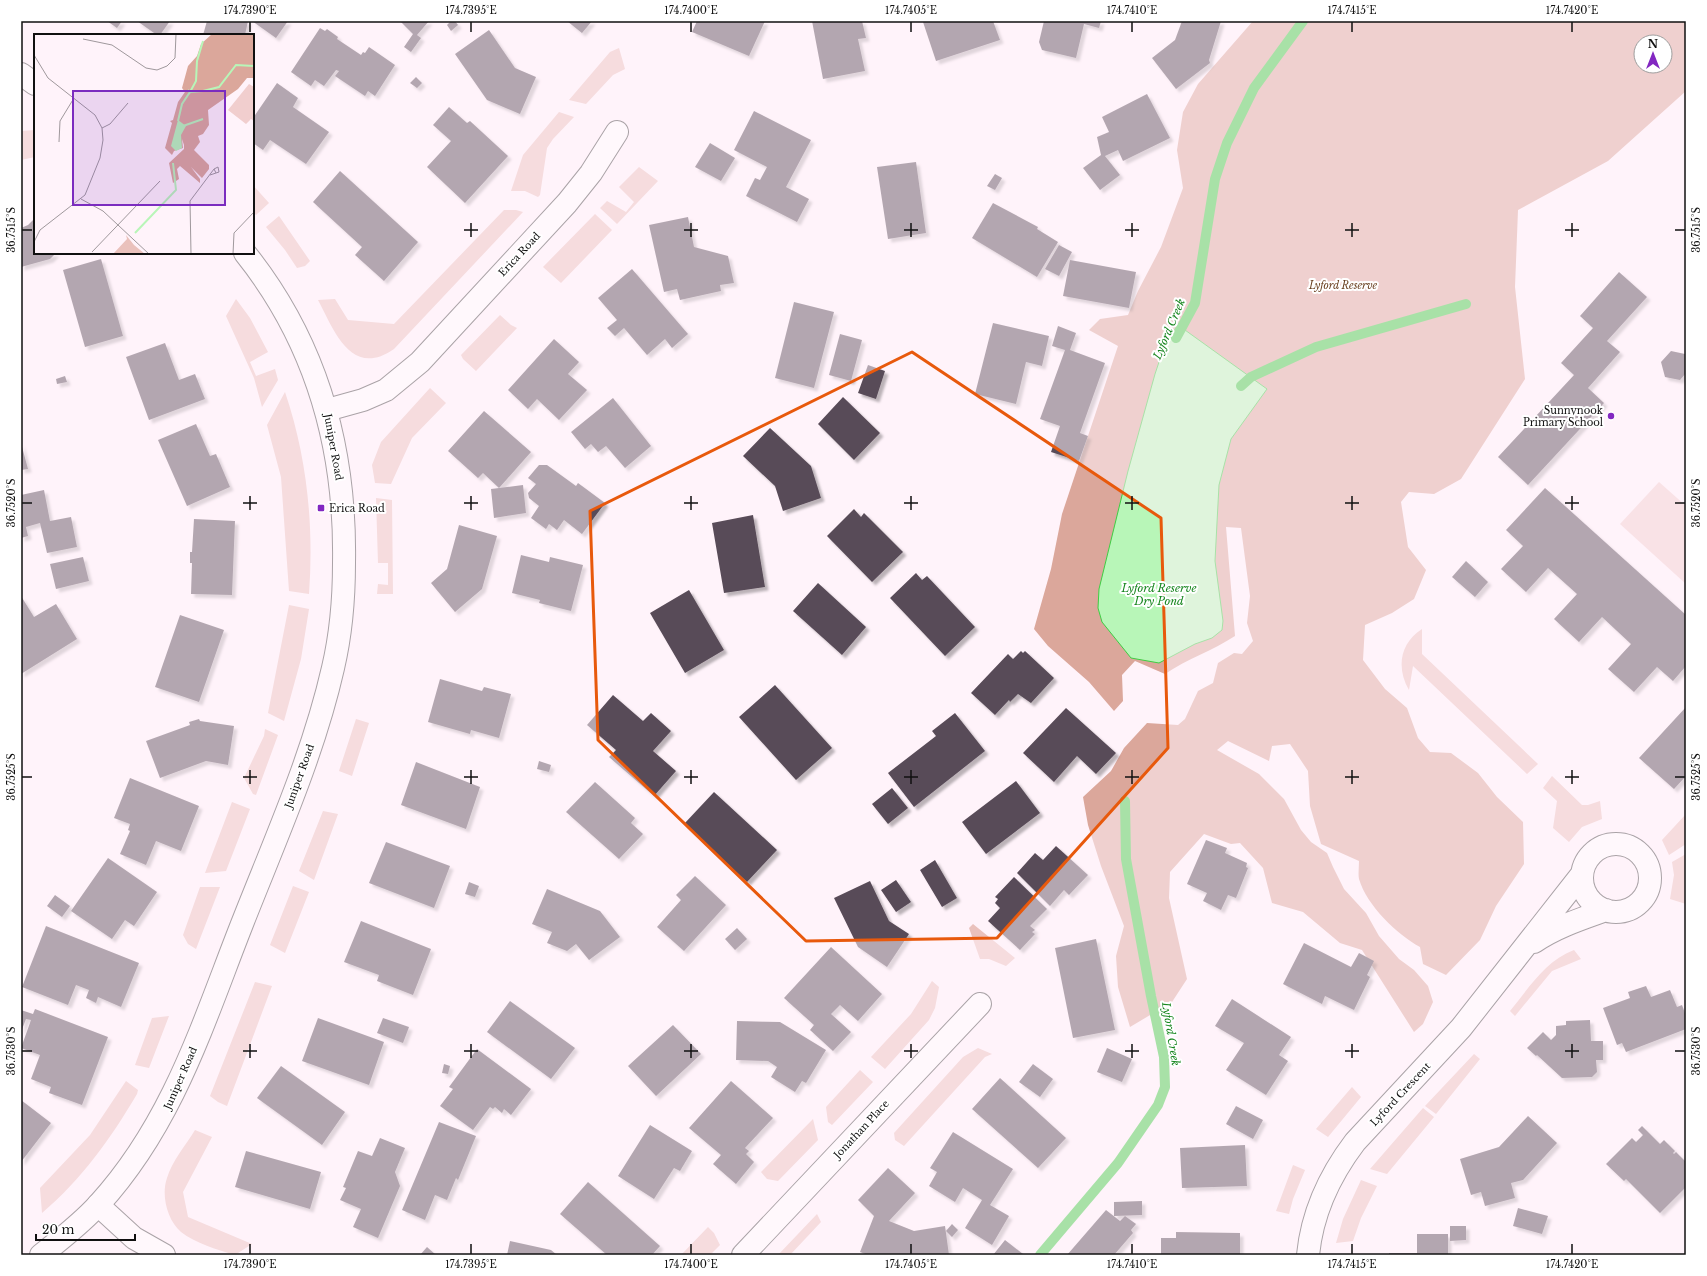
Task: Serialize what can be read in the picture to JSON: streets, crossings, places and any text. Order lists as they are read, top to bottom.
{
  "streets": {
    "street": [
      "Erica Road",
      "Juniper Road",
      "Lyford Crescent",
      "Jonathan Place"
    ]
  },
  "crossings": [
    ["Erica Road", "Juniper Road"]
  ],
  "water": ["Lyford Creek", "Lyford Reserve Dry Pond"],
  "parks": ["Lyford Reserve"],
  "places": {
    "other": ["Sunnynook Primary School"],
    "transit": ["Erica Road"]
  },
  "scale_bar": "20 m",
  "north": "top",
  "coordinates": [
    "174.7390°E",
    "174.7395°E",
    "174.7400°E",
    "174.7405°E",
    "174.7410°E",
    "174.7415°E",
    "174.7420°E",
    "36.7515°S",
    "36.7520°S",
    "36.7525°S",
    "36.7530°S"
  ]
}
